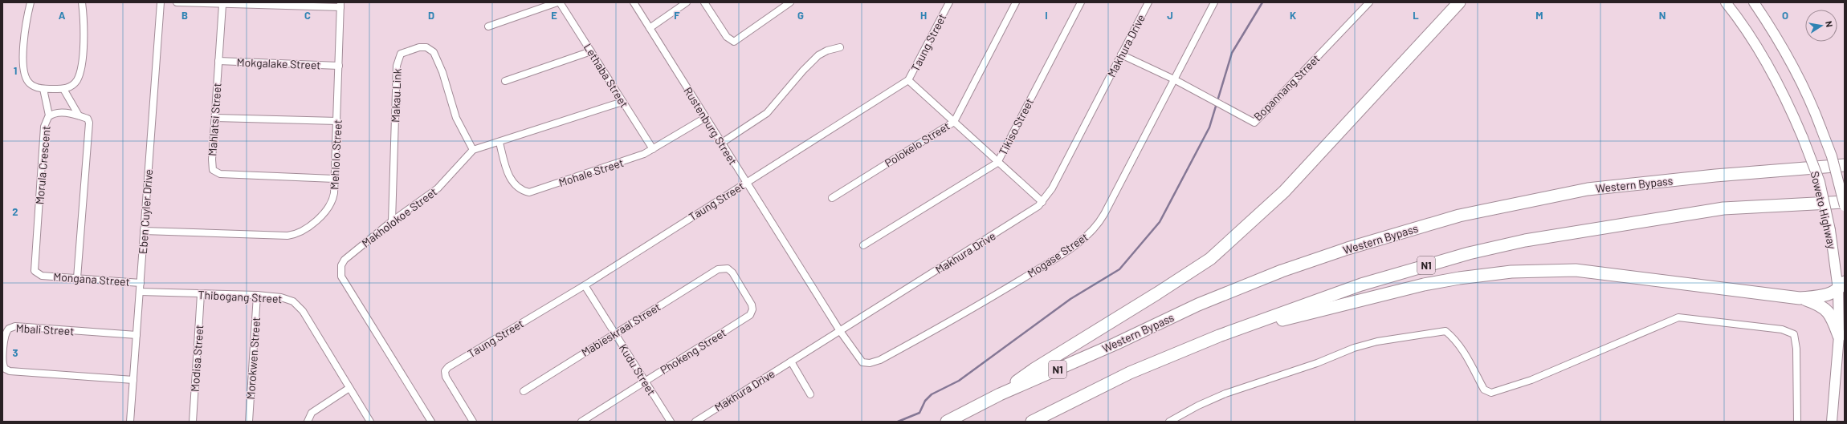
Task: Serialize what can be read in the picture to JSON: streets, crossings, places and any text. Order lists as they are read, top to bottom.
{
  "streets": {
    "highway": ["Western Bypass", "N1"],
    "main road": ["Soweto Highway"],
    "street": [
      "Taung Street",
      "Makhura Drive",
      "Mokgalake Street",
      "Lethaba Street",
      "Bopannang Street",
      "Makau Link",
      "Mahlatsi Street",
      "Rustenburg Street",
      "Tikiso Street",
      "Polokelo Street",
      "Mehlolo Street",
      "Morula Crescent",
      "Mohale Street",
      "Eben Cuyler Drive",
      "Makholokoe Street",
      "Mogase Street",
      "Mongana Street",
      "Thibogang Street",
      "Mbali Street",
      "Mabieskraal Street",
      "Phokeng Street",
      "Modisa Street",
      "Morokwen Street",
      "Kudu Street"
    ]
  },
  "crossings": [
    ["Taung Street", "Rustenburg Street"],
    ["Taung Street", "Kudu Street"],
    ["Makhura Drive", "Bopannang Street"],
    ["Makhura Drive", "Rustenburg Street"],
    ["Makhura Drive", "Mogase Street"],
    ["Mokgalake Street", "Mahlatsi Street"],
    ["Mokgalake Street", "Mehlolo Street"],
    ["Lethaba Street", "Mohale Street"],
    ["Bopannang Street", "Mogase Street"],
    ["Makau Link", "Makholokoe Street"],
    ["Mahlatsi Street", "Mehlolo Street"],
    ["Rustenburg Street", "Mohale Street"],
    ["Rustenburg Street", "Mogase Street"],
    ["Mehlolo Street", "Eben Cuyler Drive"],
    ["Morula Crescent", "Mongana Street"],
    ["Eben Cuyler Drive", "Mongana Street"],
    ["Eben Cuyler Drive", "Thibogang Street"],
    ["Eben Cuyler Drive", "Mbali Street"],
    ["Thibogang Street", "Modisa Street"],
    ["Thibogang Street", "Morokwen Street"],
    ["Mabieskraal Street", "Phokeng Street"],
    ["Mabieskraal Street", "Kudu Street"],
    ["Phokeng Street", "Kudu Street"]
  ],
  "north": "right",
  "grid": {
    "columns": [
      "A",
      "B",
      "C",
      "D",
      "E",
      "F",
      "G",
      "H",
      "I",
      "J",
      "K",
      "L",
      "M",
      "N",
      "O"
    ],
    "rows": ["1", "2", "3"]
  }
}
